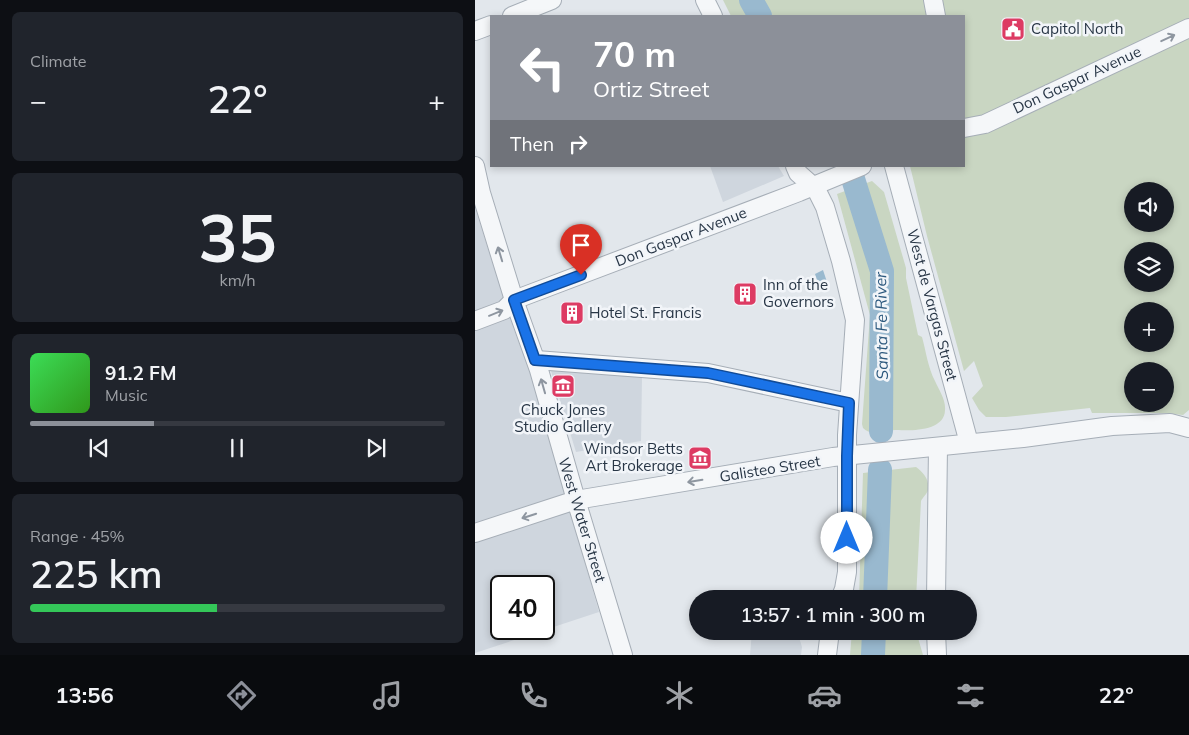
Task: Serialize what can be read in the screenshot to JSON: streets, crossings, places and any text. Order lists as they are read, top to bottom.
{
  "streets": {
    "street": [
      "Don Gaspar Avenue",
      "West de Vargas Street",
      "Galisteo Street",
      "West Water Street"
    ]
  },
  "crossings": [
    ["Don Gaspar Avenue", "West Water Street"],
    ["West de Vargas Street", "Galisteo Street"],
    ["Galisteo Street", "West Water Street"]
  ],
  "one_way": ["Don Gaspar Avenue", "West Water Street"],
  "water": ["Santa Fe River"],
  "places": {
    "public building": ["Capitol North"],
    "building": ["Inn of the Governors", "Hotel St. Francis"],
    "museum": ["Chuck Jones Studio Gallery", "Windsor Betts Art Brokerage"]
  },
  "page": {
    "tile": [
      "Climate",
      ["35", "km/h"],
      ["Range · 45%", "225 km"]
    ],
    "turn": ["70 m", "Ortiz Street"],
    "heat": ["−", "22°", "+"],
    "then": "Then",
    "map_buttons": ["+", "−"],
    "song": ["91.2 FM", "Music"],
    "limit": "40",
    "trip": "13:57 · 1 min · 300 m",
    "tabs": ["13:56", "22°"]
  }
}
